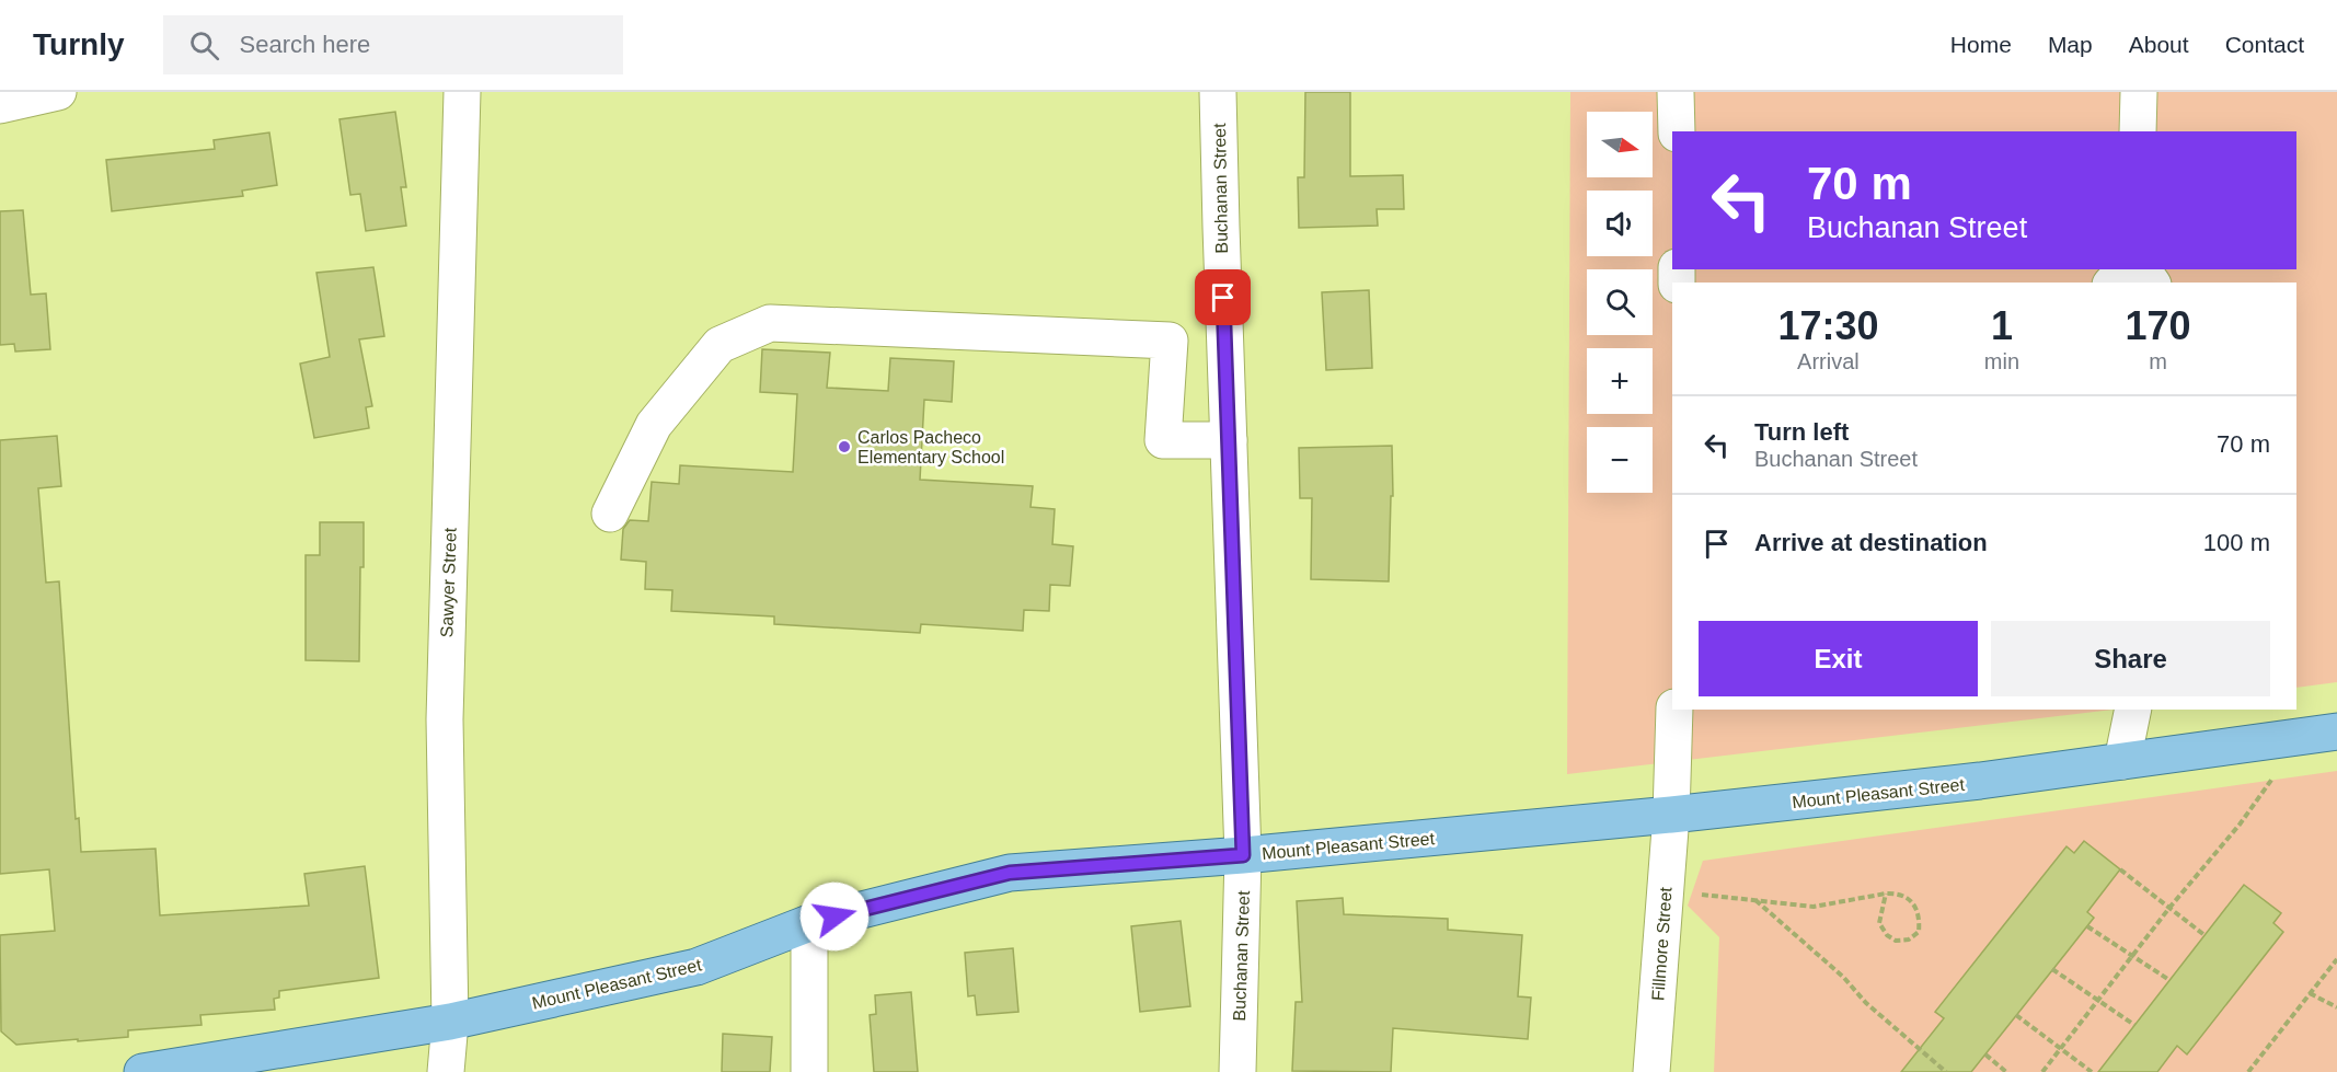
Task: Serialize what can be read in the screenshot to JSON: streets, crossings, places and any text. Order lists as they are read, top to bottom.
{
  "streets": {
    "main road": ["Mount Pleasant Street"],
    "street": ["Buchanan Street", "Sawyer Street", "Fillmore Street"]
  },
  "crossings": [
    ["Buchanan Street", "Mount Pleasant Street"],
    ["Sawyer Street", "Mount Pleasant Street"],
    ["Mount Pleasant Street", "Fillmore Street"]
  ],
  "places": ["Carlos Pacheco Elementary School"],
  "north": "right",
  "page": {
    "header": "Turnly",
    "search": "Search here",
    "nav": [
      "Home",
      "Map",
      "About",
      "Contact"
    ],
    "map_buttons": ["+", "−"],
    "turn": ["70 m", "Buchanan Street"],
    "eta": [
      "17:30",
      "Arrival",
      "1",
      "min",
      "170",
      "m"
    ],
    "list": [
      {
        "name": "Turn left",
        "note": "Buchanan Street",
        "value": "70 m"
      },
      {
        "name": "Arrive at destination",
        "value": "100 m"
      }
    ],
    "buttons": ["Exit", "Share"]
  }
}
